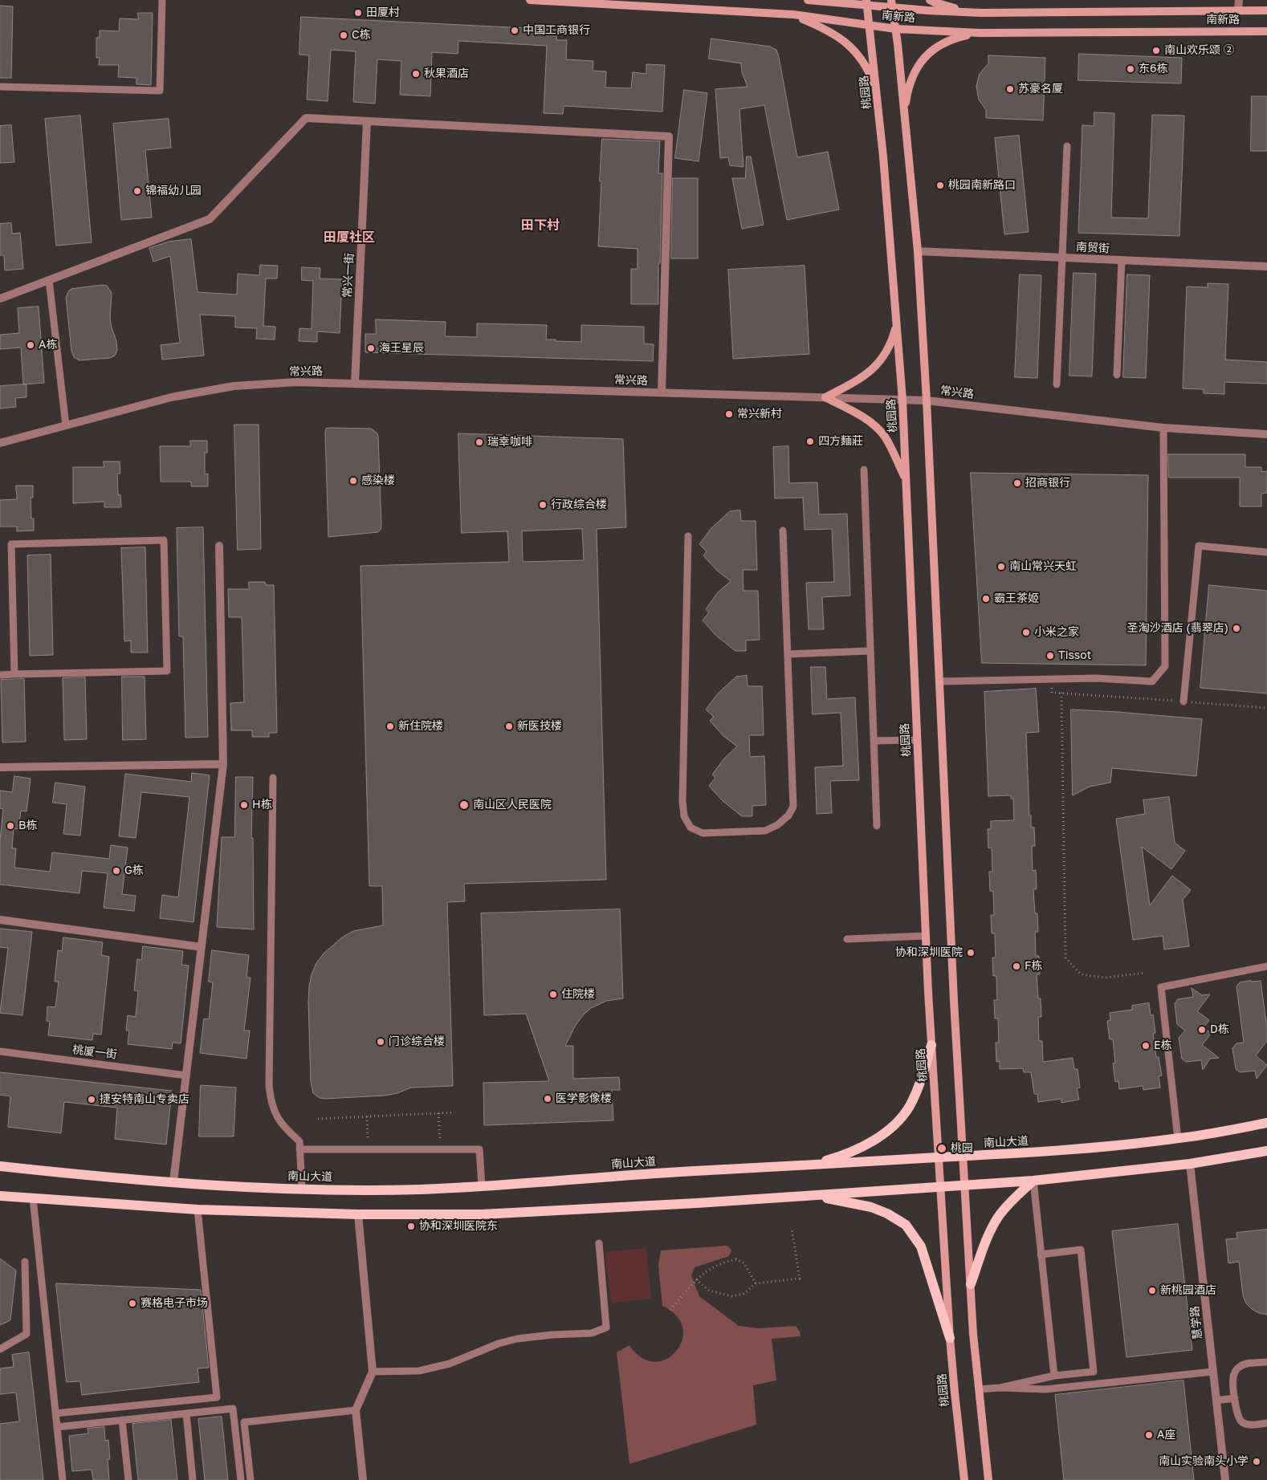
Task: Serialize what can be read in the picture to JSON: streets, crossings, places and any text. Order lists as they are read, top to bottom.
{
  "streets": {
    "main road": ["南新路", "桃园路", "南山大道"],
    "street": [
      "南贸街",
      "常兴一街",
      "常兴路",
      "慧学路"
    ],
    "lane": ["桃厦一街"]
  },
  "crossings": [
    ["南新路", "桃园路"],
    ["桃园路", "常兴路"],
    ["桃园路", "南山大道"],
    ["常兴一街", "常兴路"]
  ],
  "districts": ["田下村", "田厦社区"],
  "places": [
    "田厦村",
    "中国工商银行",
    "C栋",
    "南山欢乐颂 ②",
    "东6栋",
    "秋果酒店",
    "苏豪名厦",
    "桃园南新路口",
    "锦福幼儿园",
    "A栋",
    "海王星辰",
    "常兴新村",
    "四方麵莊",
    "瑞幸咖啡",
    "感染楼",
    "招商银行",
    "行政综合楼",
    "南山常兴天虹",
    "霸王茶姬",
    "圣淘沙酒店 (翡翠店)",
    "小米之家",
    "Tissot",
    "新住院楼",
    "新医技楼",
    "H栋",
    "南山区人民医院",
    "B栋",
    "G栋",
    "协和深圳医院",
    "F栋",
    "住院楼",
    "D栋",
    "门诊综合楼",
    "E栋",
    "医学影像楼",
    "捷安特南山专卖店",
    "桃园",
    "协和深圳医院东",
    "新桃园酒店",
    "赛格电子市场",
    "A座",
    "南山实验南头小学"
  ]
}
